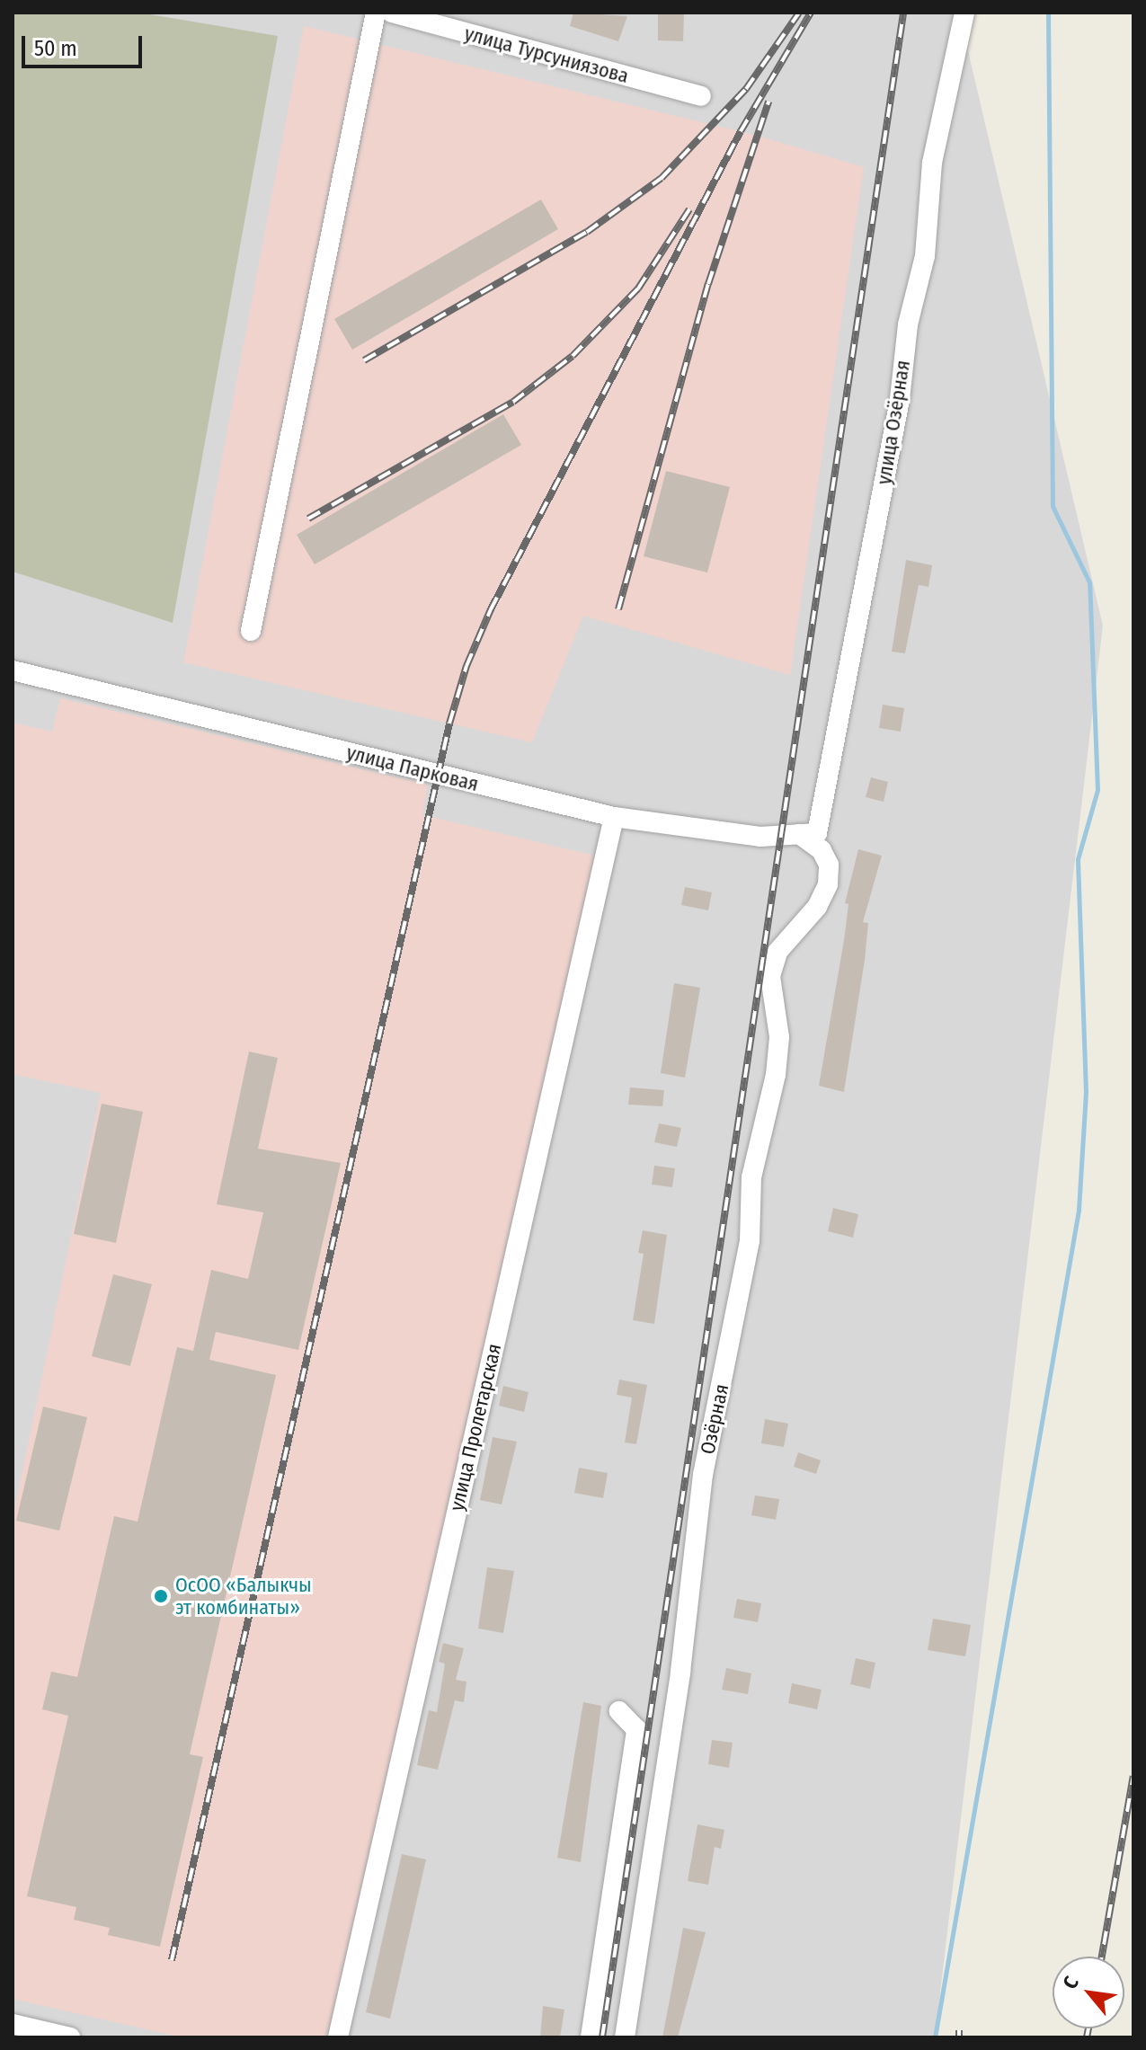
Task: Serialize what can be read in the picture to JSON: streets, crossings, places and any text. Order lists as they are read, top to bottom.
{
  "streets": {
    "street": [
      "улица Турсуниязова",
      "улица Озёрная",
      "улица Парковая",
      "Озёрная",
      "улица Пролетарская"
    ]
  },
  "crossings": [
    ["улица Озёрная", "улица Парковая"],
    ["улица Озёрная", "Озёрная"],
    ["улица Парковая", "Озёрная"],
    ["улица Парковая", "улица Пролетарская"]
  ],
  "places": ["ОсОО «Балыкчы эт комбинаты»"],
  "scale_bar": "50 m",
  "north": "top left"
}
